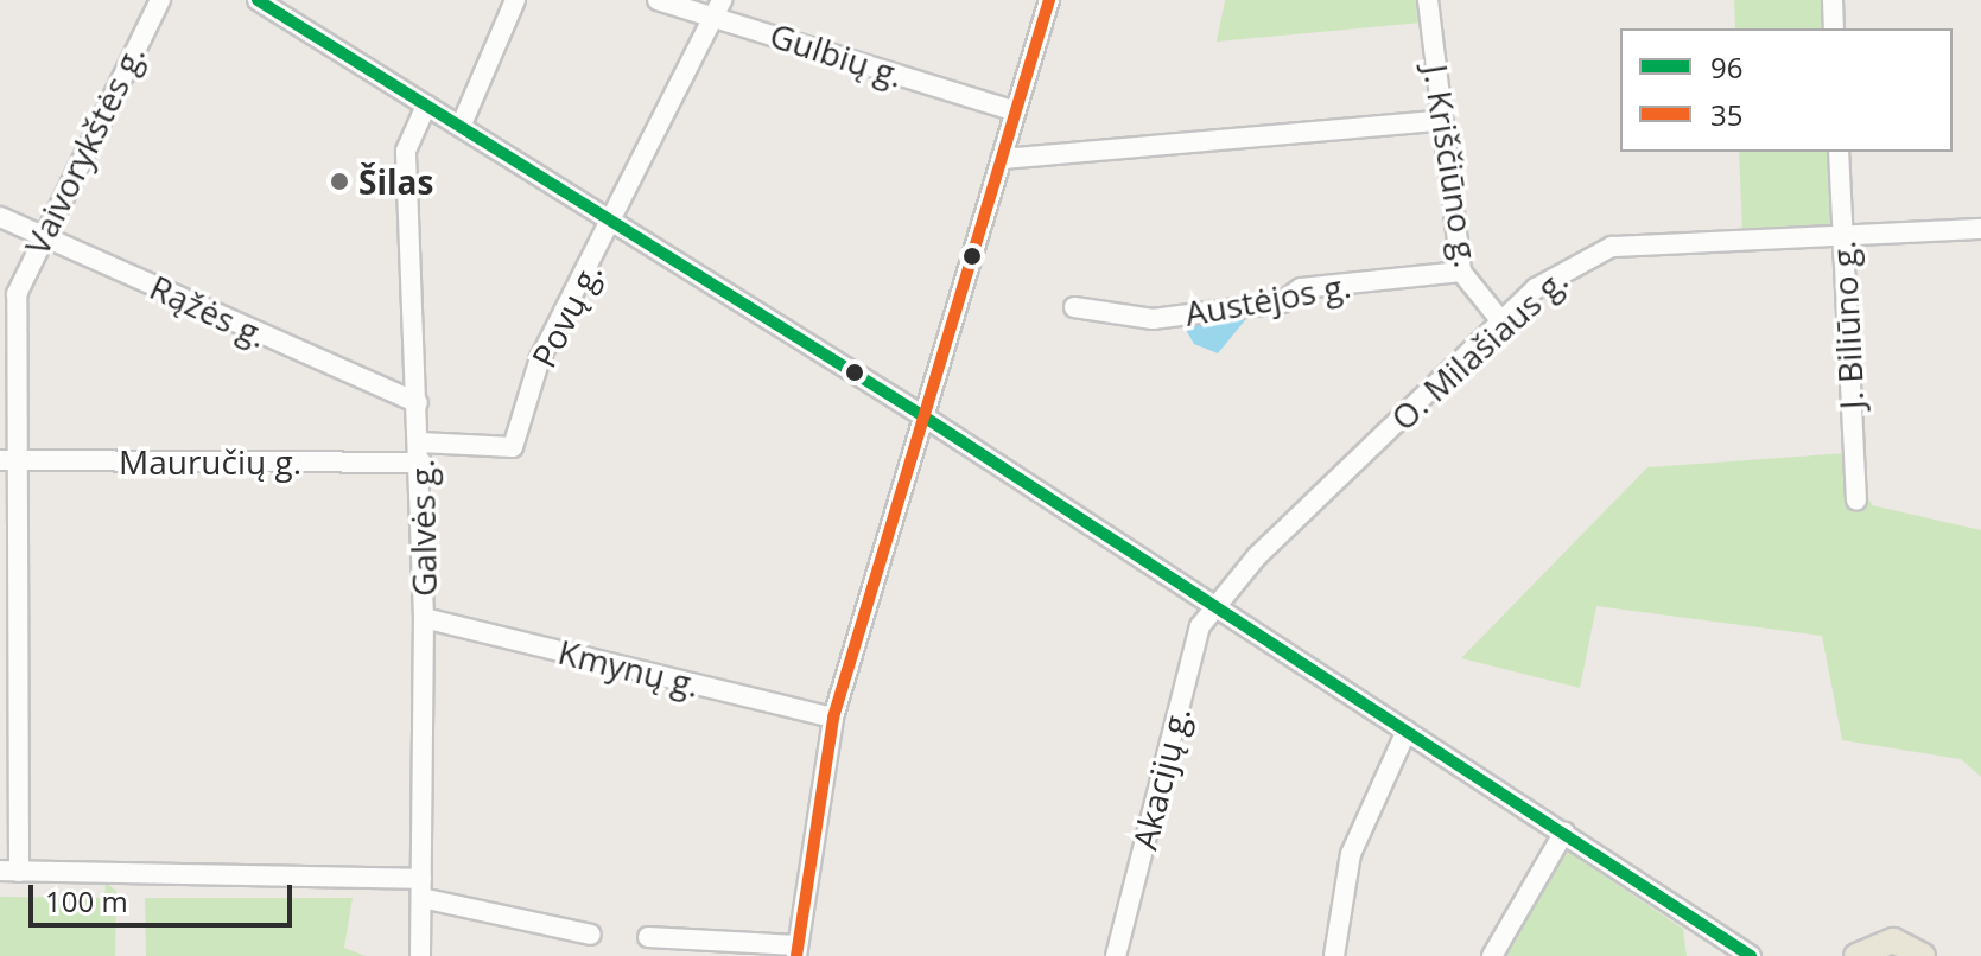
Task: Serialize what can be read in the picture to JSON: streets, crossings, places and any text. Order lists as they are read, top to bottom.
{
  "streets": {
    "street": [
      "Gulbių g.",
      "Vaivorykštės g.",
      "J. Kriščiūno g.",
      "Austėjos g.",
      "Rąžės g.",
      "Povų g.",
      "J. Biliūno g.",
      "O. Milašiaus g.",
      "Mauručių g.",
      "Galvės g.",
      "Kmynų g.",
      "Akacijų g."
    ]
  },
  "crossings": [
    ["Gulbių g.", "Povų g."],
    ["Vaivorykštės g.", "Rąžės g."],
    ["Vaivorykštės g.", "Mauručių g."],
    ["J. Kriščiūno g.", "Austėjos g."],
    ["J. Kriščiūno g.", "O. Milašiaus g."],
    ["Rąžės g.", "Galvės g."],
    ["Povų g.", "Mauručių g."],
    ["Povų g.", "Galvės g."],
    ["J. Biliūno g.", "O. Milašiaus g."],
    ["O. Milašiaus g.", "Akacijų g."],
    ["Mauručių g.", "Galvės g."],
    ["Galvės g.", "Kmynų g."]
  ],
  "places": ["Šilas"],
  "lines": ["transit line 96", "transit line 35"],
  "legend": ["96", "35"],
  "scale_bar": "100 m"
}
